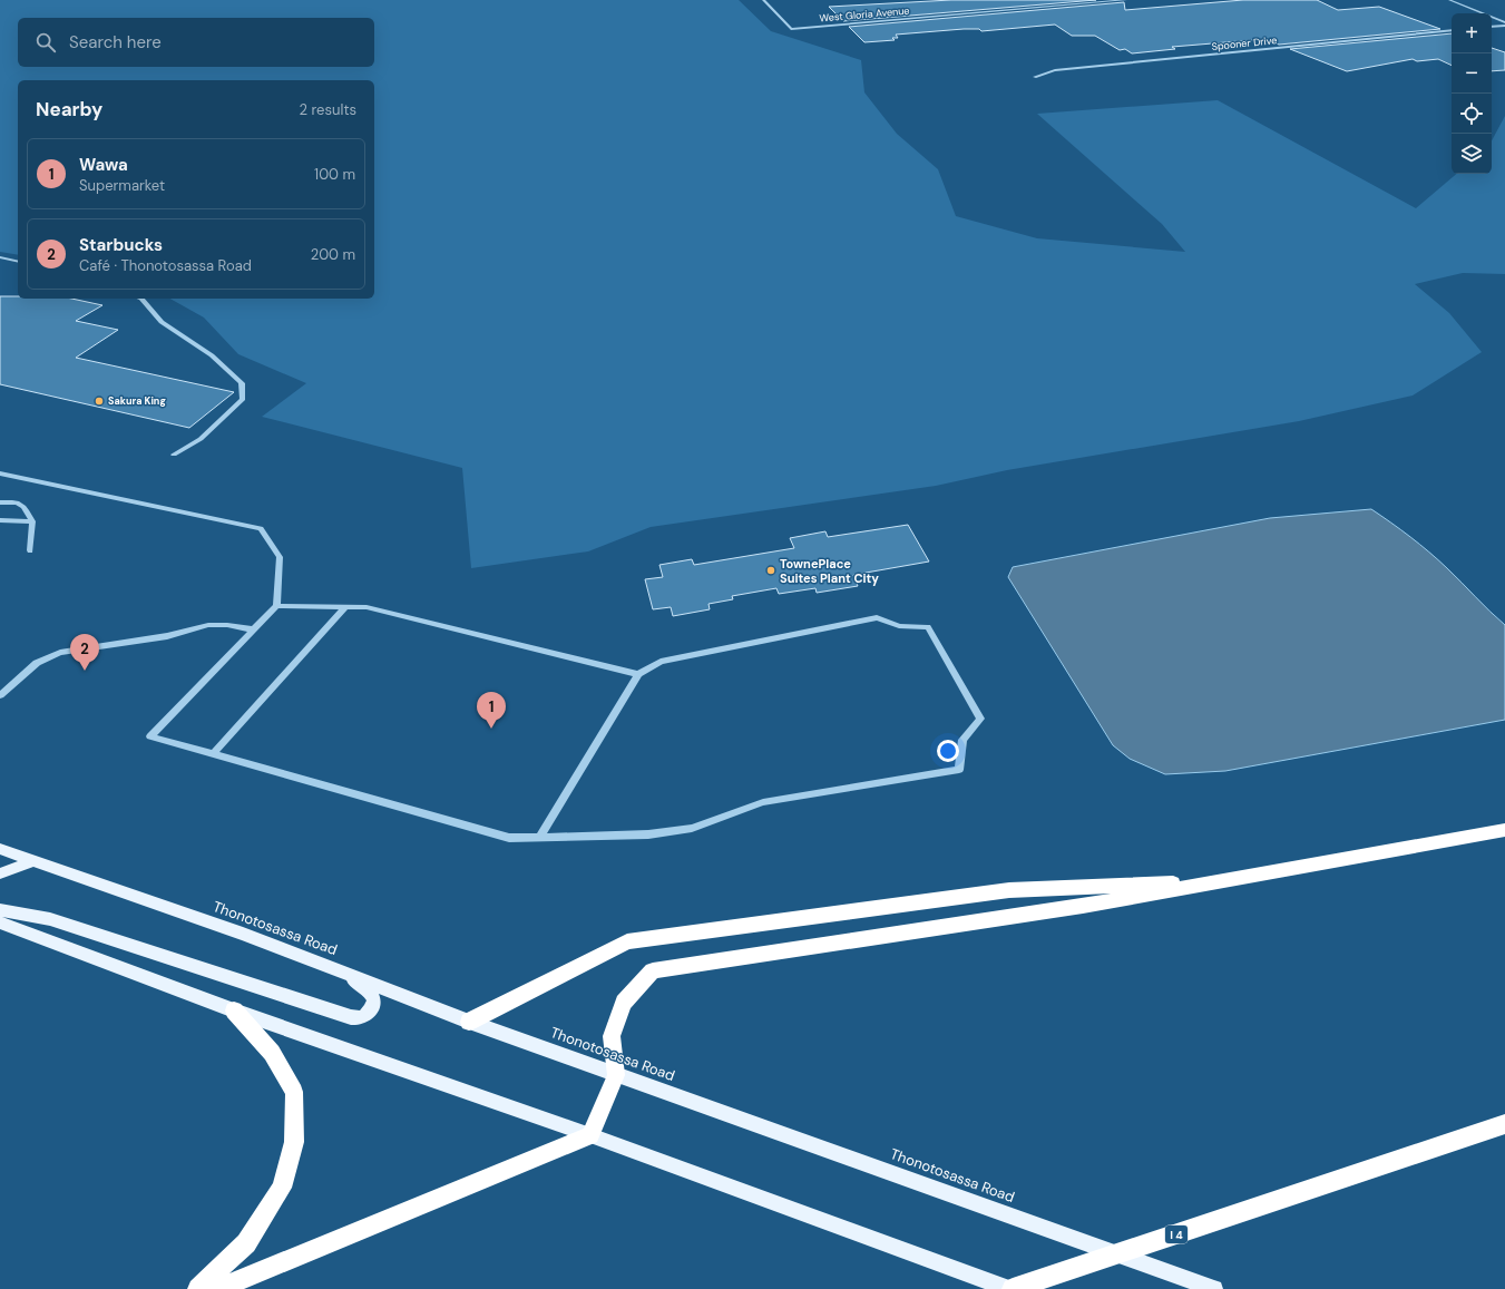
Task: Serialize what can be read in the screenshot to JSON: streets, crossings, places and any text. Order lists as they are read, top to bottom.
{
  "streets": {
    "highway": ["I 4"],
    "main road": ["Thonotosassa Road"],
    "street": ["West Gloria Avenue", "Spooner Drive"]
  },
  "places": ["Sakura King", "TownePlace Suites Plant City"],
  "page": {
    "map_buttons": ["+", "−"],
    "search": "Search here",
    "heading": ["Nearby", "2 results"],
    "list": [
      {
        "mark": "1",
        "name": "Wawa",
        "note": "Supermarket",
        "value": "100 m"
      },
      {
        "mark": "2",
        "name": "Starbucks",
        "note": "Café · Thonotosassa Road",
        "value": "200 m"
      }
    ],
    "pins": ["2", "1"]
  }
}
